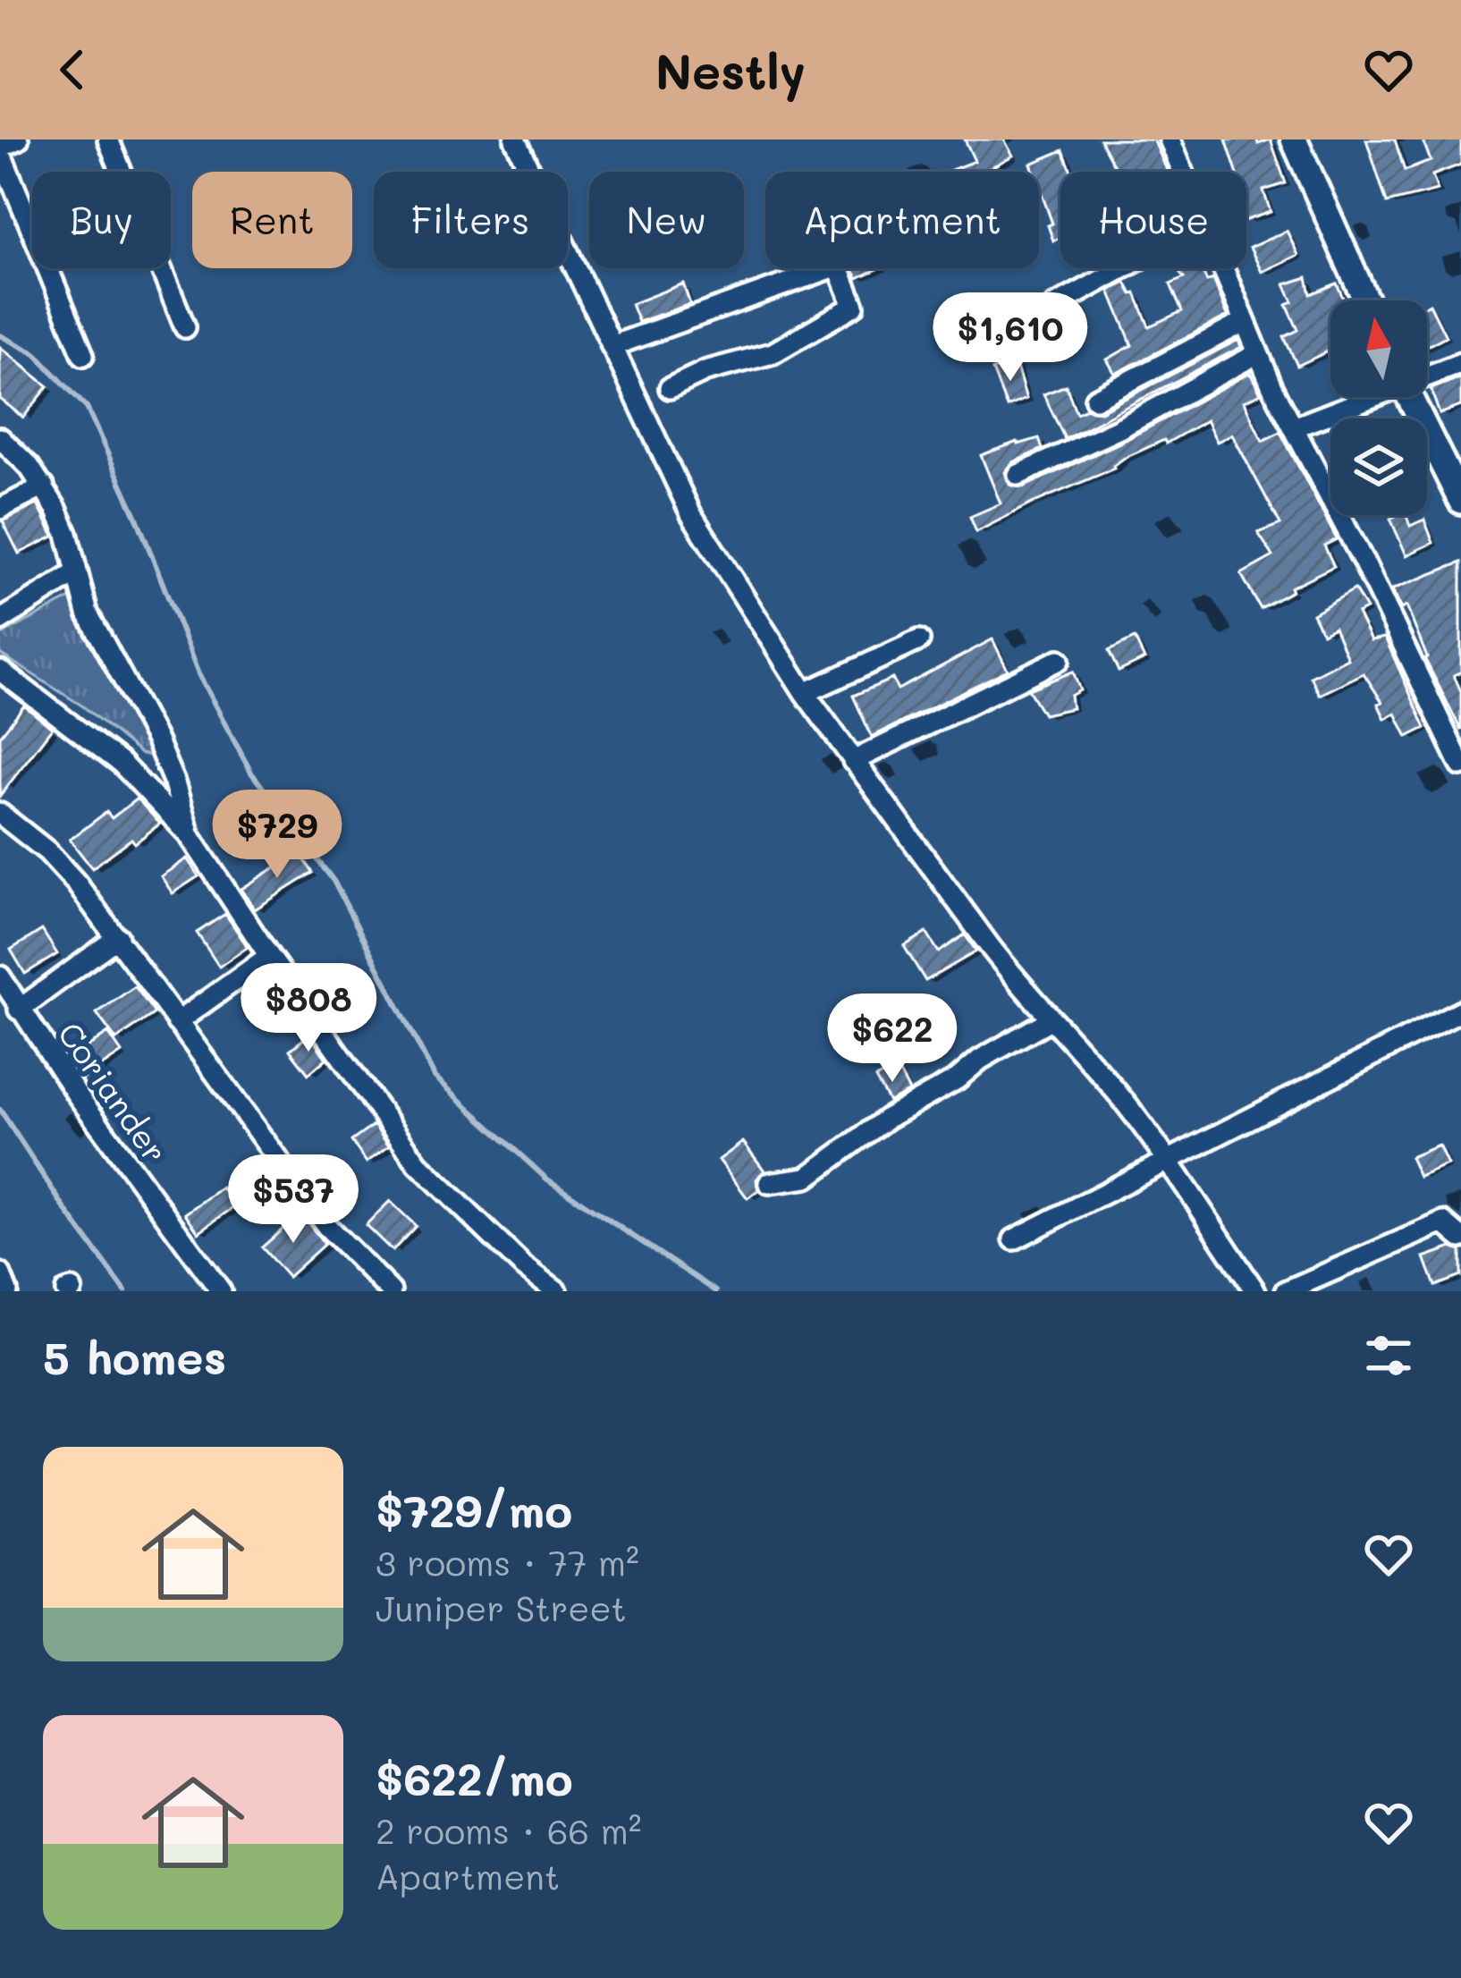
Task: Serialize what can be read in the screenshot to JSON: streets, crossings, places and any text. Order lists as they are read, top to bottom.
{
  "streets": {
    "street": ["Coriander"]
  },
  "north": "top",
  "page": {
    "header": "Nestly",
    "chip": [
      "Buy",
      "Rent",
      "Filters",
      "New",
      "Apartment",
      "House"
    ],
    "price": [
      "$1,610",
      "$729",
      "$808",
      "$622",
      "$537"
    ],
    "heading": "5 homes",
    "list": [
      {
        "name": "$729/mo",
        "note": "3 rooms · 77 m² · Juniper Street"
      },
      {
        "name": "$622/mo",
        "note": "2 rooms · 66 m² · Apartment"
      }
    ]
  }
}
